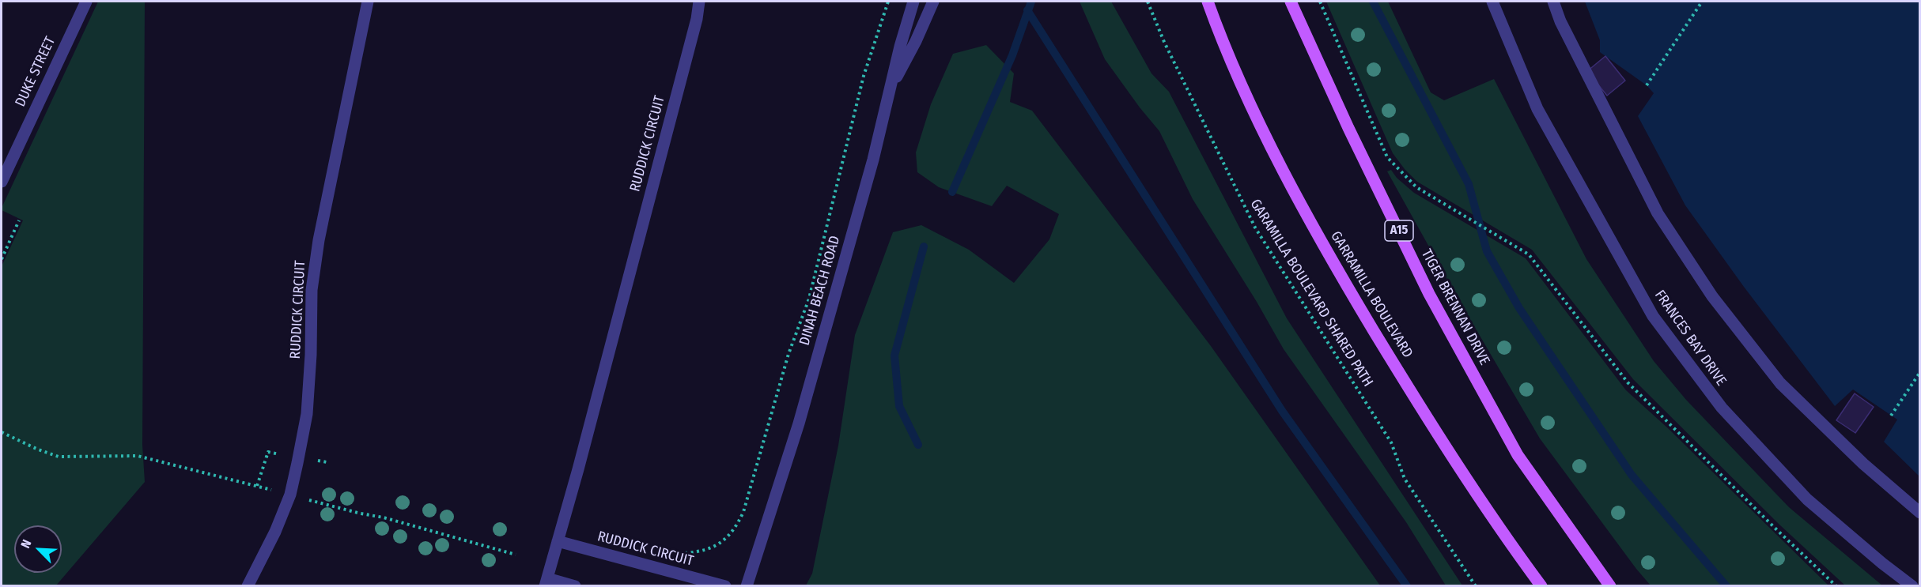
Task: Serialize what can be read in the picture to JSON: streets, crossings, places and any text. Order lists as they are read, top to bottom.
{
  "streets": {
    "main road": ["A15", "GARRAMILLA BOULEVARD", "TIGER BRENNAN DRIVE"],
    "street": [
      "DUKE STREET",
      "RUDDICK CIRCUIT",
      "DINAH BEACH ROAD",
      "FRANCES BAY DRIVE"
    ],
    "path": ["GARAMILLA BOULEVARD SHARED PATH"]
  },
  "north": "top left"
}
